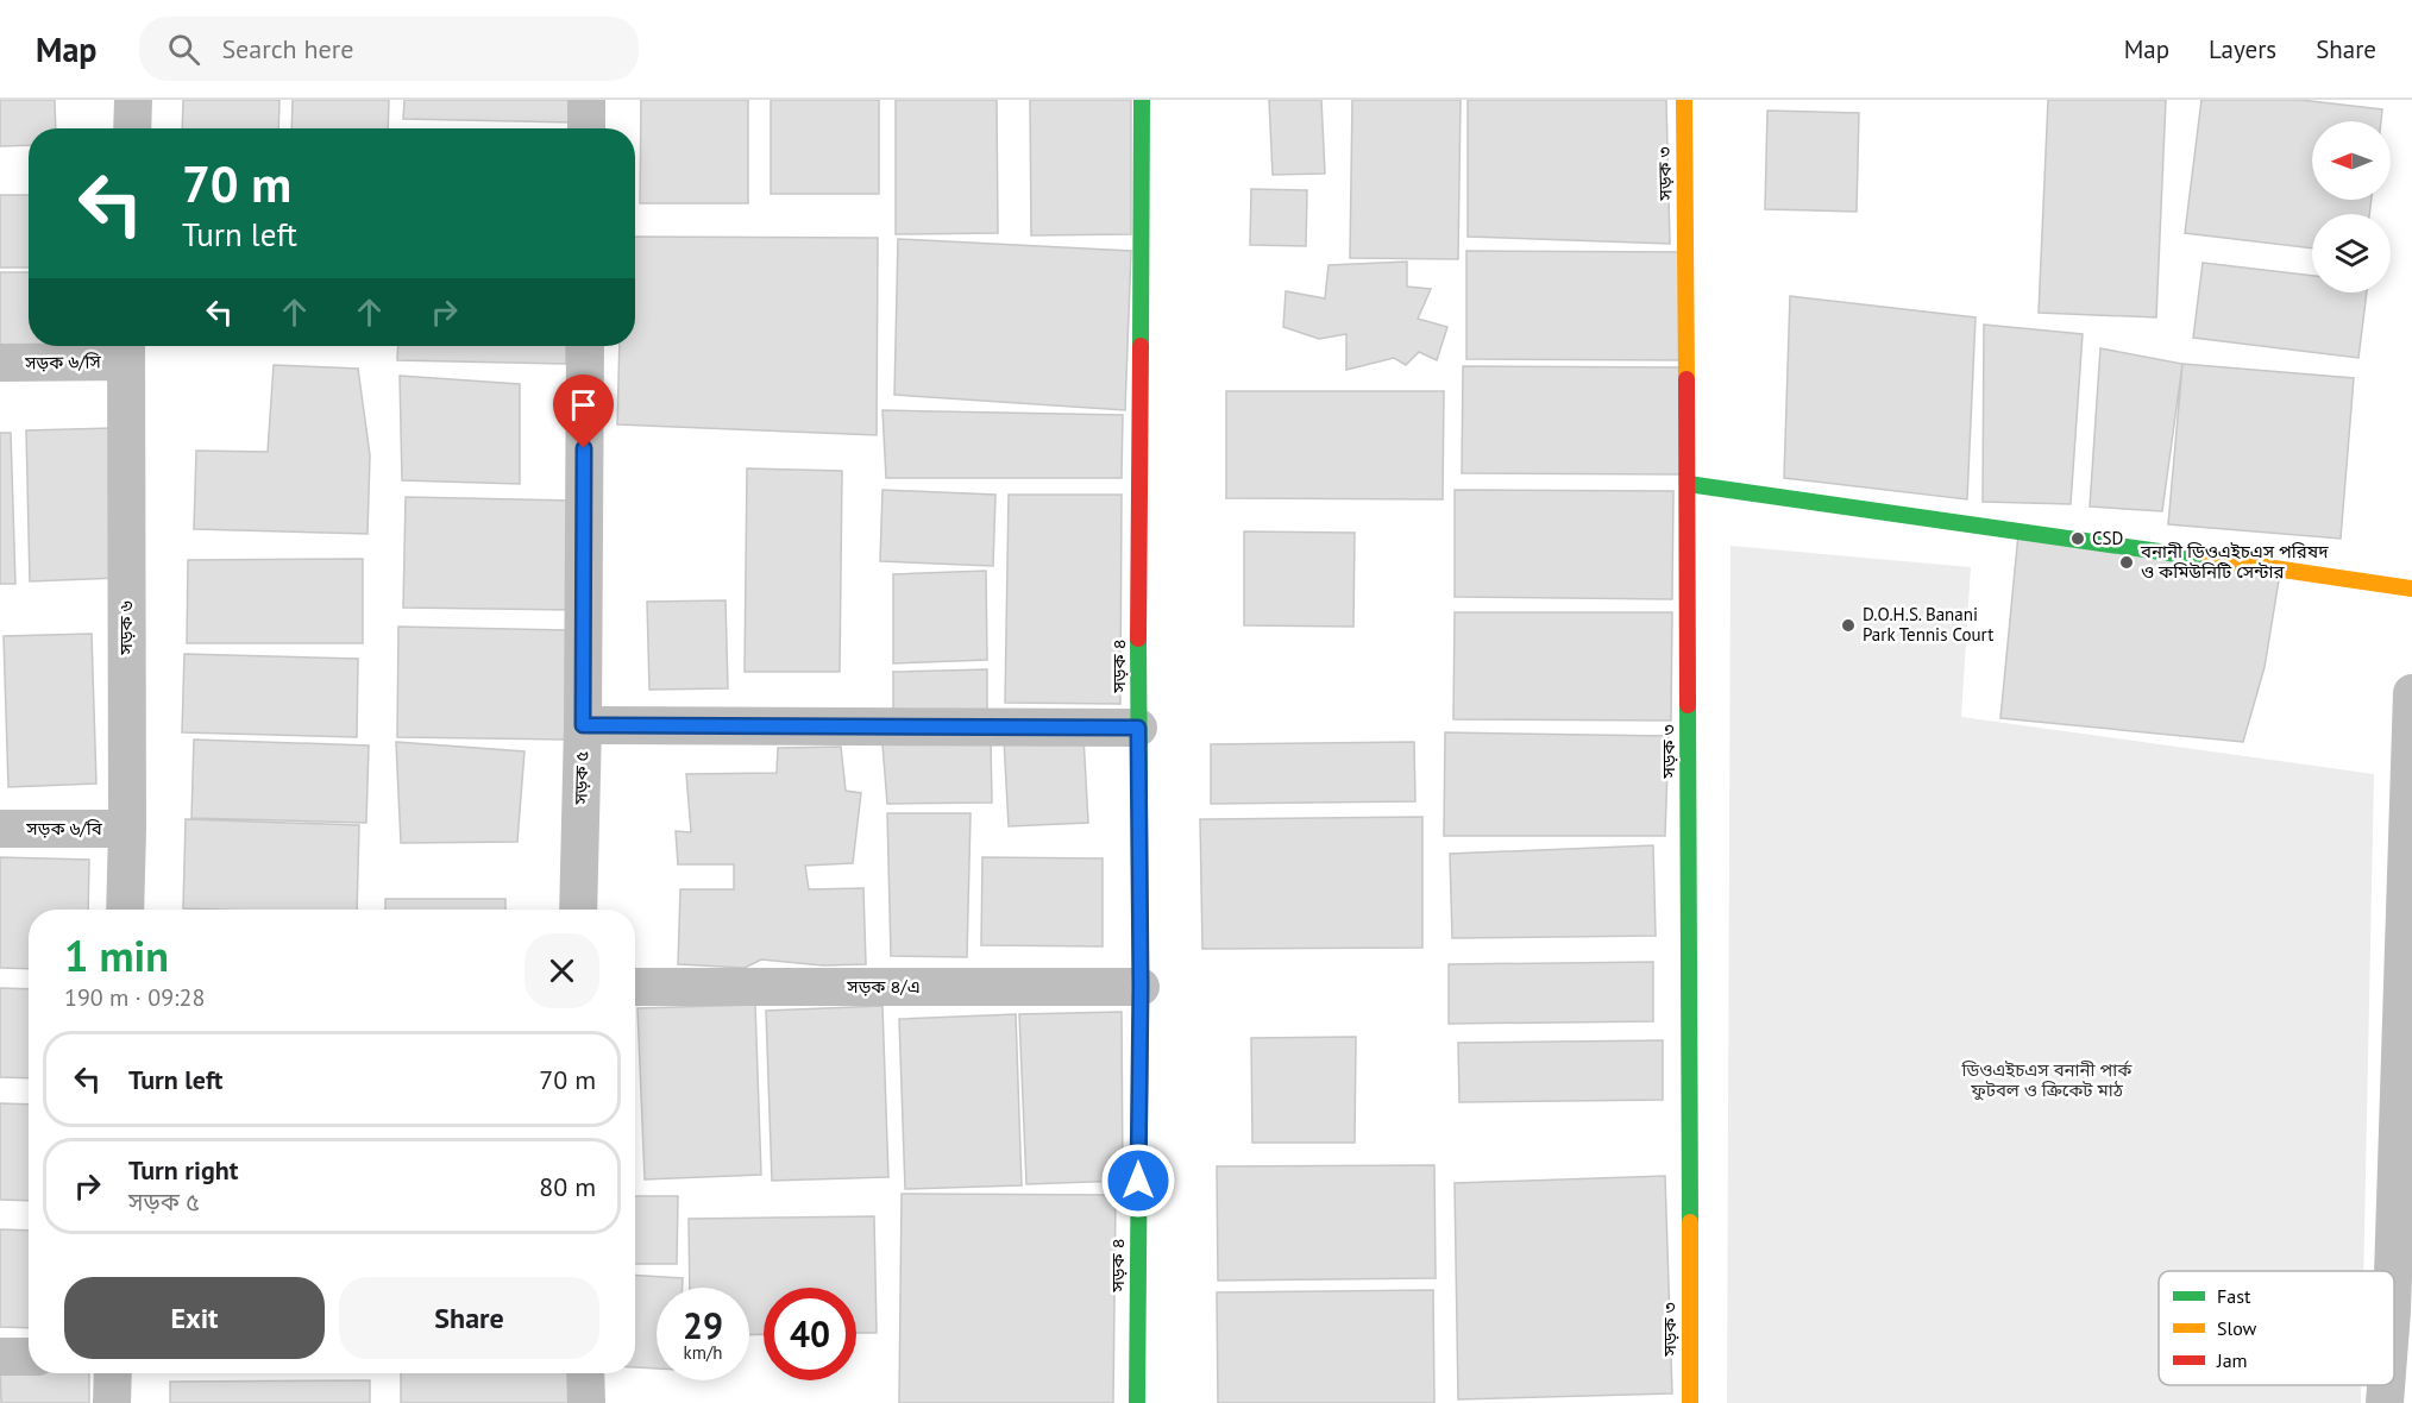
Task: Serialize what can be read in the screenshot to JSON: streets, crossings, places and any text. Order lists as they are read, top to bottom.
{
  "streets": {
    "street": [
      "সড়ক ৩",
      "সড়ক ৬/সি",
      "সড়ক ৬",
      "সড়ক ৪",
      "সড়ক ৫",
      "সড়ক ৬/বি",
      "সড়ক ৪/এ"
    ]
  },
  "crossings": [
    ["সড়ক ৬/সি", "সড়ক ৬"],
    ["সড়ক ৬", "সড়ক ৬/বি"],
    ["সড়ক ৪", "সড়ক ৪/এ"]
  ],
  "parks": ["ডিওএইচএস বনানী পার্ক ফুটবল ও ক্রিকেট মাঠ"],
  "places": ["CSD", "বনানী ডিওএইচএস পরিষদ ও কমিউনিটি সেন্টার", "D.O.H.S. Banani Park Tennis Court"],
  "legend": ["Fast", "Slow", "Jam"],
  "north": "left",
  "page": {
    "header": "Map",
    "search": "Search here",
    "nav": ["Map", "Layers", "Share"],
    "turn": ["70 m", "Turn left"],
    "heading": ["1 min", "190 m · 09:28"],
    "list": [
      {
        "name": "Turn left",
        "value": "70 m"
      },
      {
        "name": "Turn right",
        "note": "সড়ক ৫",
        "value": "80 m"
      }
    ],
    "buttons": ["Exit", "Share"],
    "speed": "29 km/h",
    "limit": "40"
  }
}
